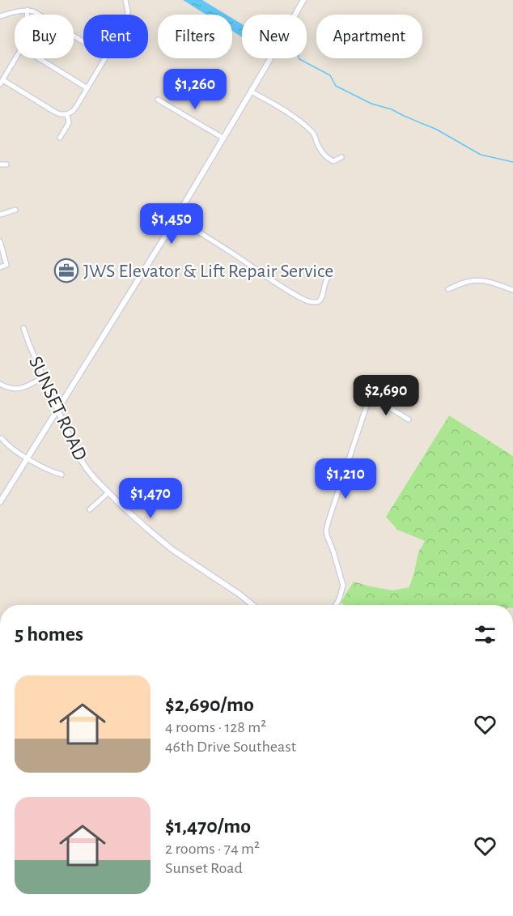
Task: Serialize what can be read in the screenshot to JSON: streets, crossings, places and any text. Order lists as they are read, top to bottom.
{
  "streets": {
    "street": ["SUNSET ROAD"]
  },
  "places": {
    "office": ["JWS Elevator & Lift Repair Service"]
  },
  "page": {
    "chip": [
      "Buy",
      "Rent",
      "Filters",
      "New",
      "Apartment"
    ],
    "price": [
      "$1,260",
      "$1,450",
      "$2,690",
      "$1,210",
      "$1,470"
    ],
    "heading": "5 homes",
    "list": [
      {
        "name": "$2,690/mo",
        "note": "4 rooms · 128 m² · 46th Drive Southeast"
      },
      {
        "name": "$1,470/mo",
        "note": "2 rooms · 74 m² · Sunset Road"
      }
    ]
  }
}
